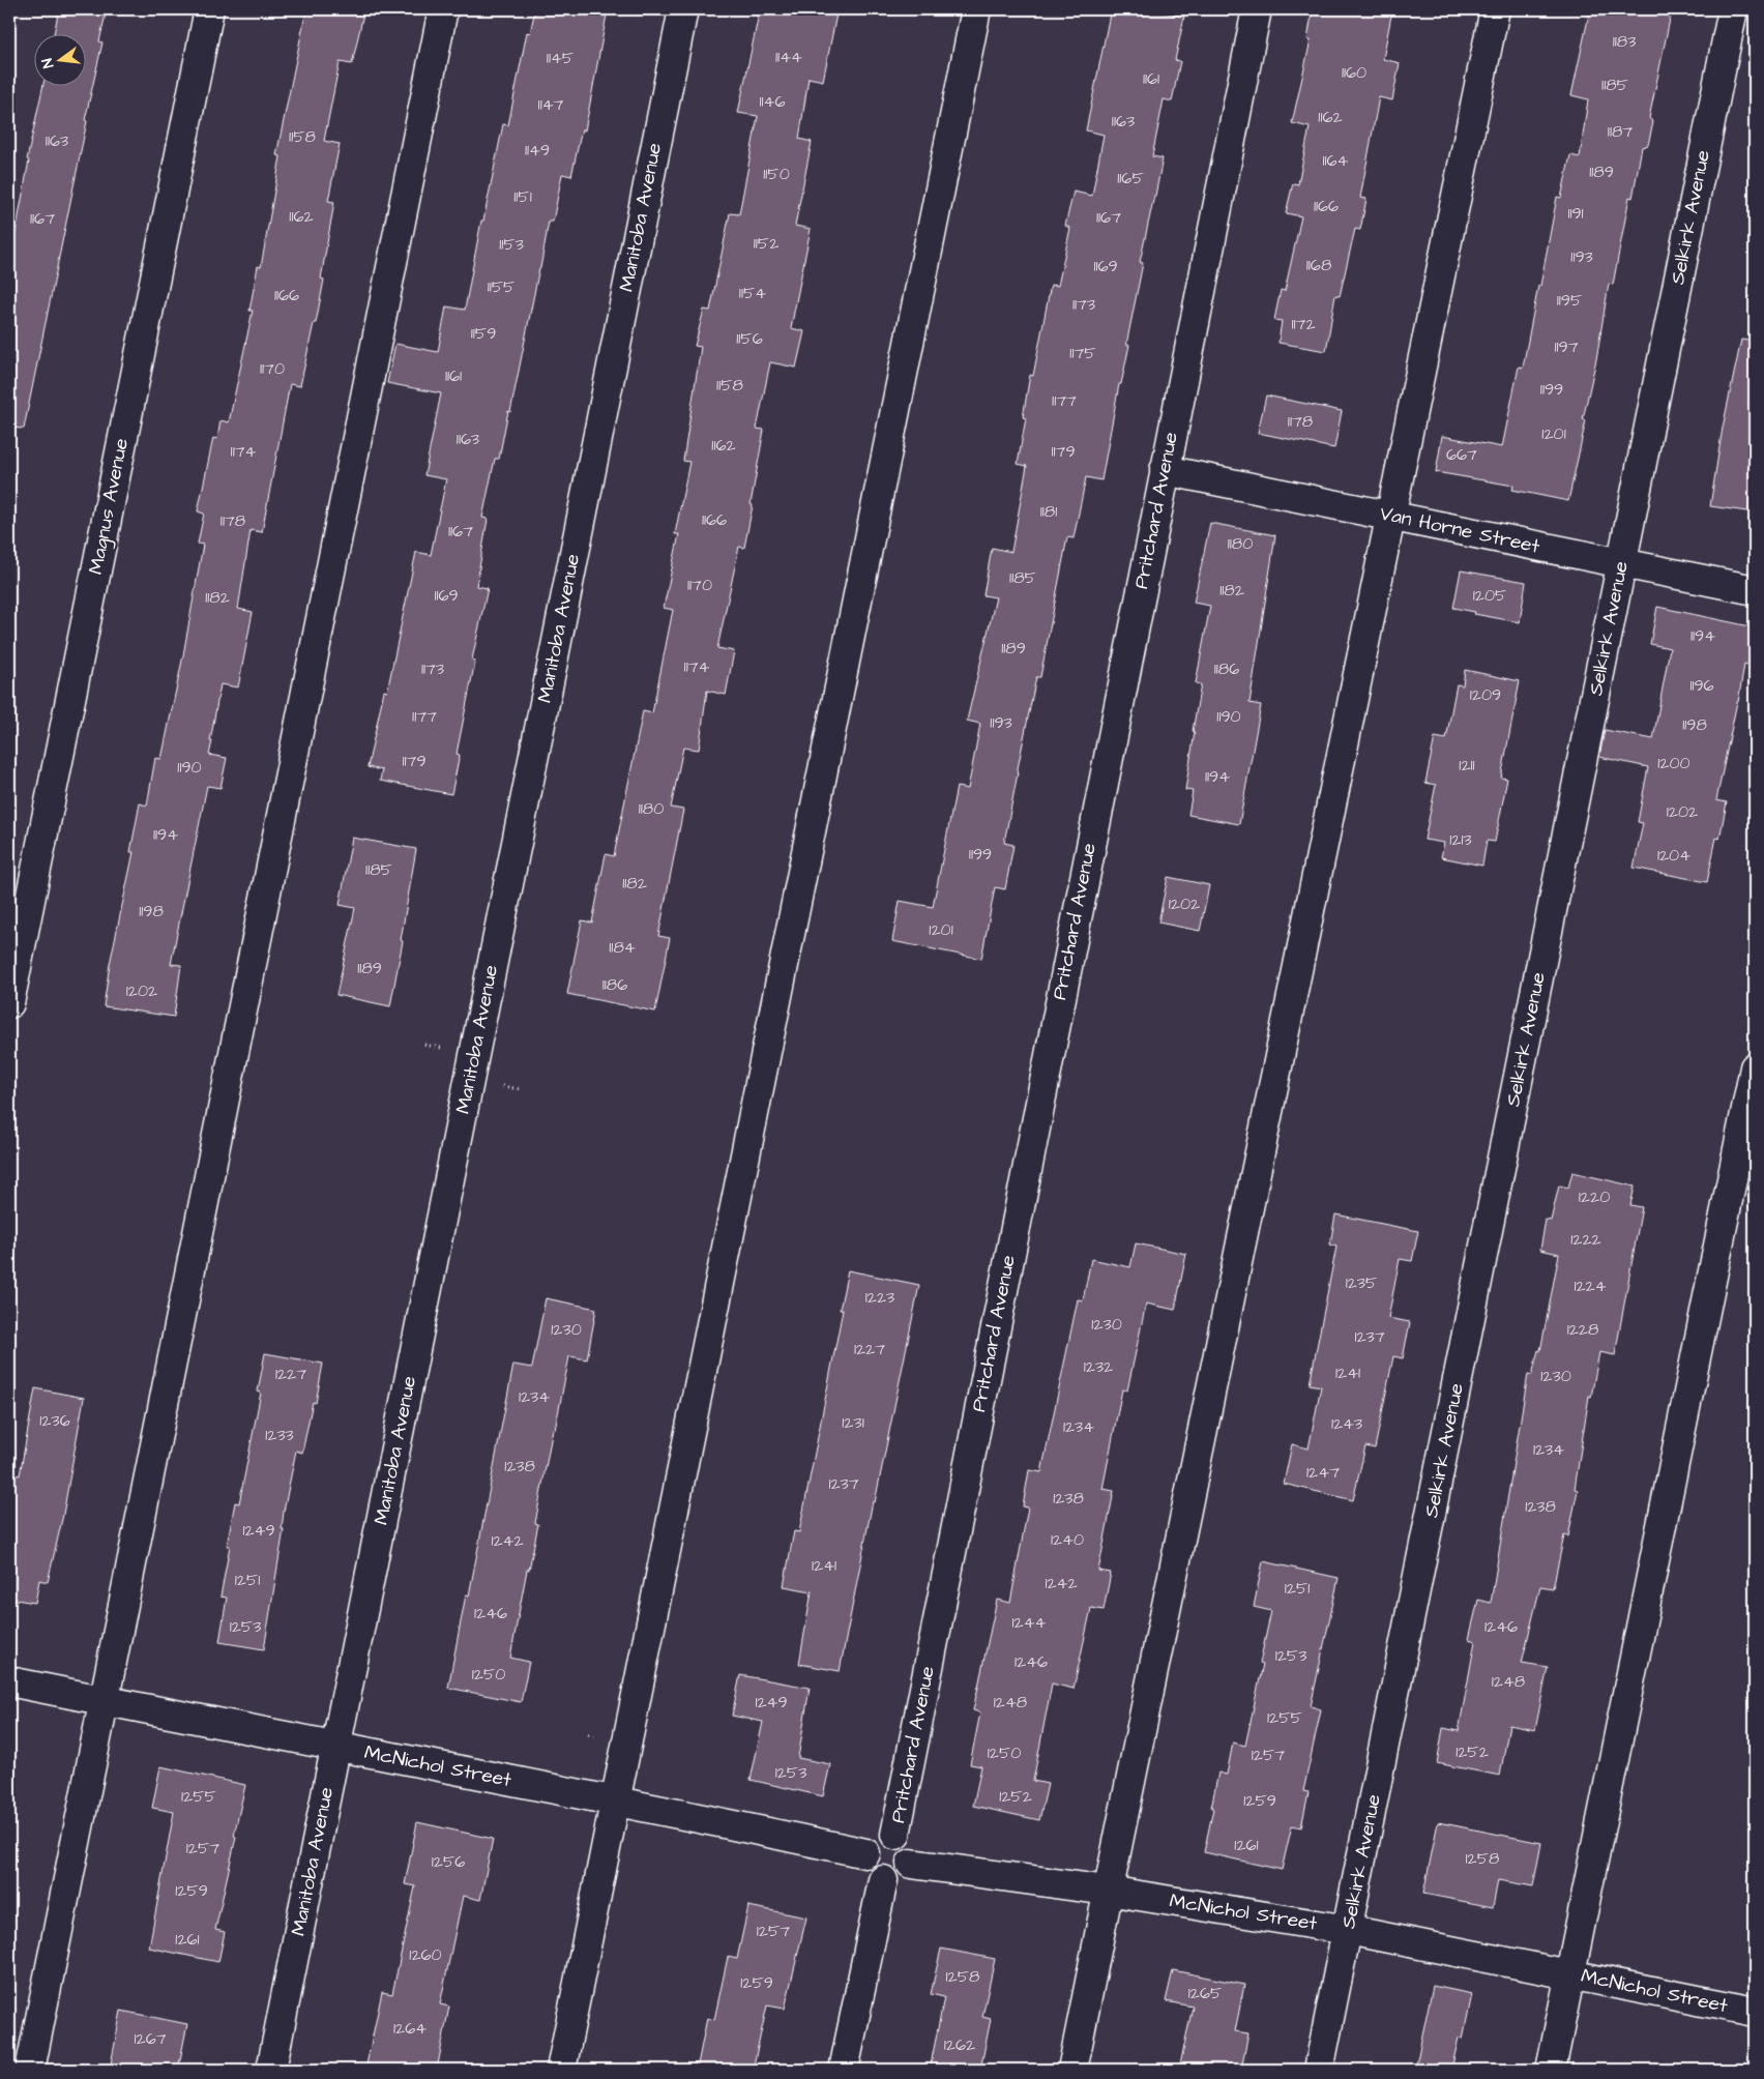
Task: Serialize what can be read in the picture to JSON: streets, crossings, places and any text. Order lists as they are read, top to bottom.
{
  "streets": {
    "street": [
      "Manitoba Avenue",
      "Selkirk Avenue",
      "Magnus Avenue",
      "Pritchard Avenue",
      "Van Horne Street",
      "McNichol Street"
    ]
  },
  "crossings": [
    ["Manitoba Avenue", "McNichol Street"],
    ["Selkirk Avenue", "Van Horne Street"],
    ["Selkirk Avenue", "McNichol Street"],
    ["Pritchard Avenue", "Van Horne Street"],
    ["Pritchard Avenue", "McNichol Street"]
  ],
  "house_numbers": [
    "1183",
    "1144",
    "1145",
    "1160",
    "1161",
    "1185",
    "1146",
    "1147",
    "1162",
    "1163",
    "1187",
    "1158",
    "1163",
    "1149",
    "1164",
    "1189",
    "1150",
    "1165",
    "1151",
    "1166",
    "1191",
    "1162",
    "1167",
    "1167",
    "1152",
    "1153",
    "1193",
    "1168",
    "1169",
    "1155",
    "1154",
    "1166",
    "1195",
    "1173",
    "1172",
    "1159",
    "1156",
    "1197",
    "1175",
    "1170",
    "1161",
    "1158",
    "1199",
    "1177",
    "1178",
    "1201",
    "1163",
    "1162",
    "1174",
    "1179",
    "667",
    "1181",
    "1166",
    "1178",
    "1167",
    "1180",
    "1185",
    "1170",
    "1182",
    "1169",
    "1205",
    "1182",
    "1194",
    "1189",
    "1174",
    "1173",
    "1186",
    "1196",
    "1209",
    "1177",
    "1190",
    "1193",
    "1198",
    "1179",
    "1200",
    "1211",
    "1190",
    "1194",
    "1180",
    "1202",
    "1194",
    "1213",
    "1199",
    "1204",
    "1185",
    "1182",
    "1202",
    "1198",
    "1201",
    "1184",
    "1189",
    "1186",
    "1202",
    "1220",
    "1222",
    "1235",
    "1224",
    "1223",
    "1230",
    "1230",
    "1228",
    "1237",
    "1227",
    "1232",
    "1241",
    "1227",
    "1230",
    "1234",
    "1236",
    "1231",
    "1243",
    "1234",
    "1233",
    "1234",
    "1238",
    "1247",
    "1237",
    "1238",
    "1238",
    "1249",
    "1240",
    "1242",
    "1241",
    "1251",
    "1242",
    "1251",
    "1246",
    "1244",
    "1253",
    "1246",
    "1253",
    "1246",
    "1250",
    "1248",
    "1249",
    "1248",
    "1255",
    "1252",
    "1250",
    "1257",
    "1253",
    "1255",
    "1252",
    "1259",
    "1261",
    "1257",
    "1258",
    "1256",
    "1259",
    "1257",
    "1261",
    "1260",
    "1258",
    "1259",
    "1265",
    "1264",
    "1267",
    "1262"
  ],
  "north": "left"
}
